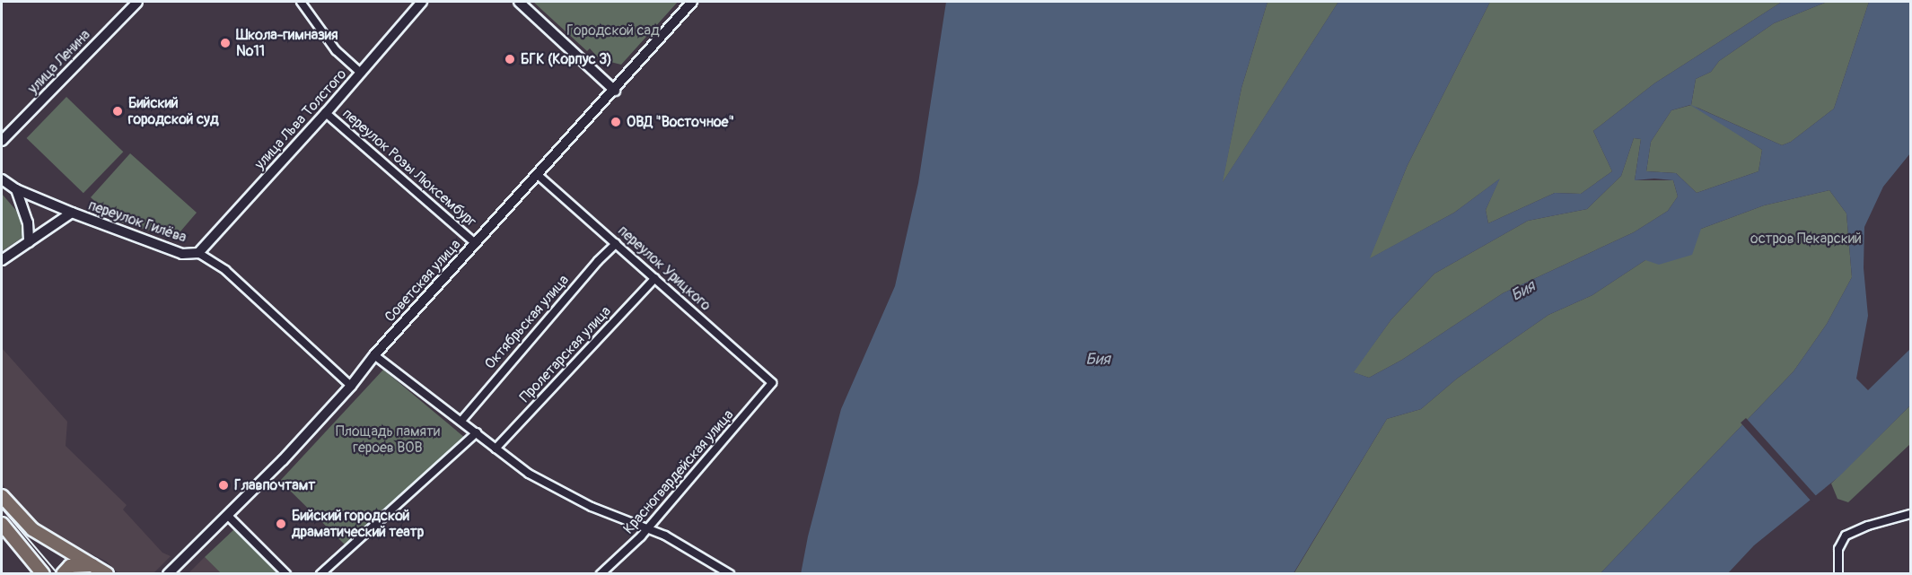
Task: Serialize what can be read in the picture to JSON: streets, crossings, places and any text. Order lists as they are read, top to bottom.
{
  "streets": {
    "street": [
      "улица Ленина",
      "улица Льва Толстого",
      "переулок Розы Люксембург",
      "переулок Гилёва",
      "переулок Урицкого",
      "Советская улица",
      "Октябрьская улица",
      "Пролетарская улица",
      "Красногвардейская улица"
    ]
  },
  "crossings": [
    ["улица Льва Толстого", "переулок Розы Люксембург"],
    ["улица Льва Толстого", "переулок Гилёва"],
    ["переулок Розы Люксембург", "Советская улица"],
    ["переулок Гилёва", "Советская улица"],
    ["переулок Урицкого", "Советская улица"],
    ["переулок Урицкого", "Октябрьская улица"],
    ["переулок Урицкого", "Пролетарская улица"],
    ["переулок Урицкого", "Красногвардейская улица"]
  ],
  "water": ["Бия"],
  "parks": ["Городской сад", "остров Пекарский", "Площадь памяти героев ВОВ"],
  "places": [
    "Школа-гимназия №11",
    "БГК (Корпус 3)",
    "Бийский городской суд",
    "ОВД \"Восточное\"",
    "Главпочтамт",
    "Бийский городской драматический театр"
  ]
}
